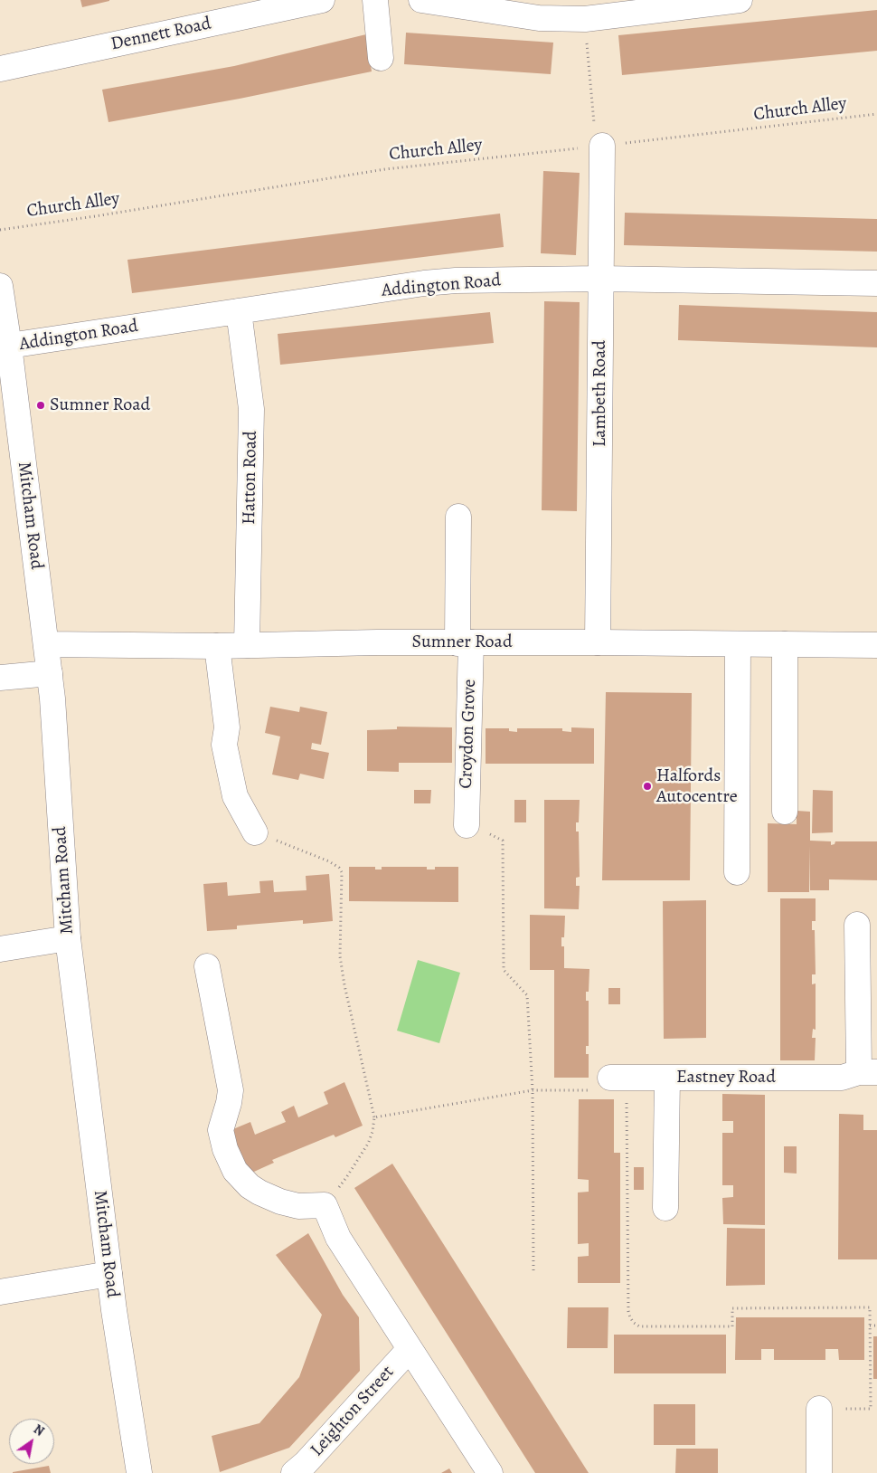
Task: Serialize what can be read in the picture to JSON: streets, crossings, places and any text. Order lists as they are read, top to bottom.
{
  "streets": {
    "street": [
      "Dennett Road",
      "Addington Road",
      "Lambeth Road",
      "Hatton Road",
      "Mitcham Road",
      "Sumner Road",
      "Croydon Grove",
      "Eastney Road",
      "Leighton Street"
    ],
    "path": ["Church Alley"]
  },
  "crossings": [
    ["Church Alley", "Lambeth Road"],
    ["Addington Road", "Lambeth Road"],
    ["Addington Road", "Hatton Road"],
    ["Addington Road", "Mitcham Road"],
    ["Lambeth Road", "Sumner Road"],
    ["Hatton Road", "Sumner Road"],
    ["Mitcham Road", "Sumner Road"],
    ["Sumner Road", "Croydon Grove"]
  ],
  "places": ["Sumner Road", "Halfords Autocentre"],
  "north": "top right"
}
